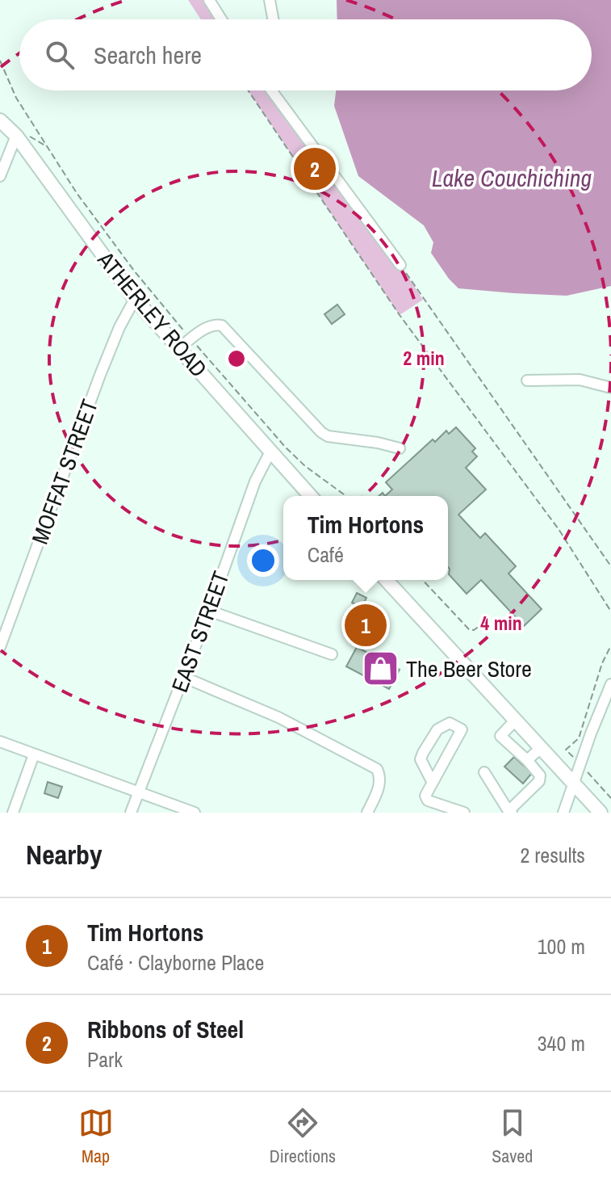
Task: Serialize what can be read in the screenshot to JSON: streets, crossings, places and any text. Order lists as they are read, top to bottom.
{
  "streets": {
    "main road": ["ATHERLEY ROAD"],
    "street": ["MOFFAT STREET", "EAST STREET"]
  },
  "crossings": [
    ["ATHERLEY ROAD", "MOFFAT STREET"],
    ["ATHERLEY ROAD", "EAST STREET"]
  ],
  "water": ["Lake Couchiching"],
  "places": {
    "shop": ["The Beer Store"]
  },
  "page": {
    "search": "Search here",
    "pins": ["2", "1"],
    "popup": ["Tim Hortons", "Café"],
    "heading": ["Nearby", "2 results"],
    "list": [
      {
        "mark": "1",
        "name": "Tim Hortons",
        "note": "Café · Clayborne Place",
        "value": "100 m"
      },
      {
        "mark": "2",
        "name": "Ribbons of Steel",
        "note": "Park",
        "value": "340 m"
      }
    ],
    "nav": ["Map", "Directions", "Saved"]
  },
  "rings": ["2 min", "4 min"]
}
